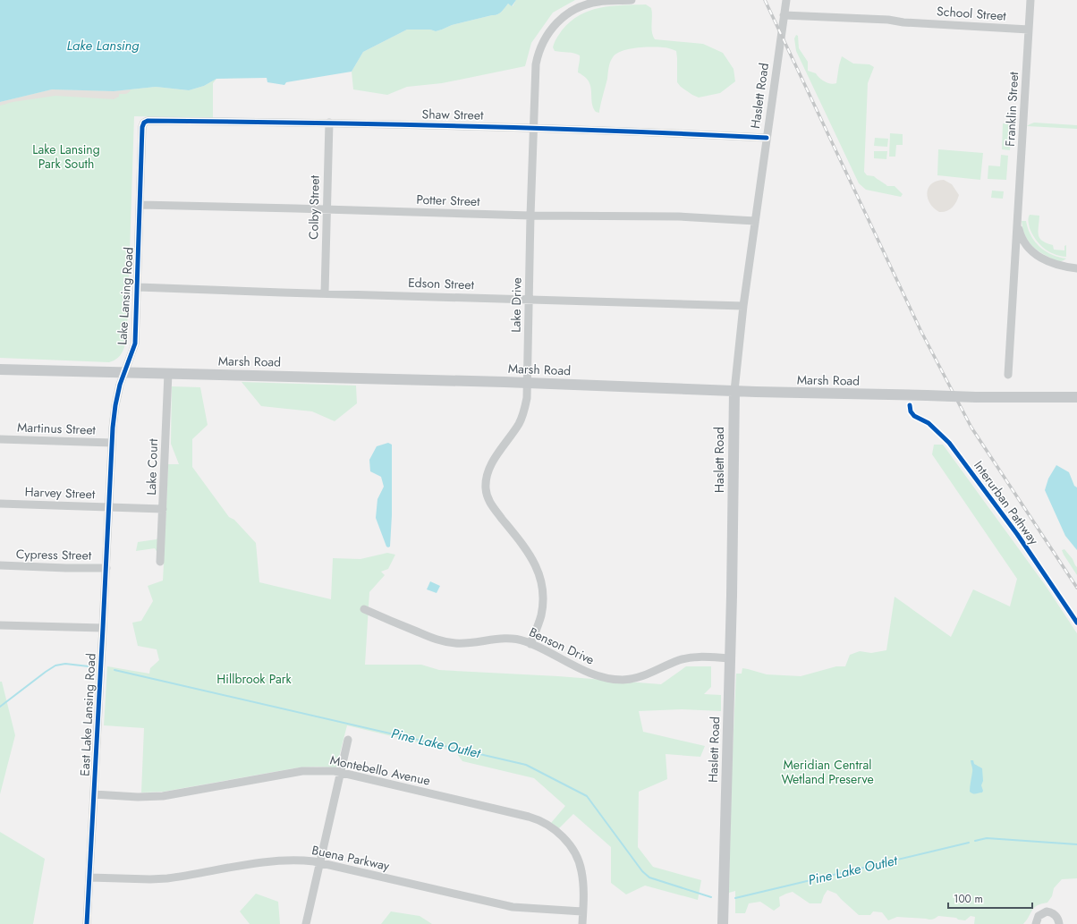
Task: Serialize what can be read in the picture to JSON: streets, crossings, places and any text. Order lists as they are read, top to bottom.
{
  "streets": {
    "main road": ["Haslett Road", "Marsh Road"],
    "street": [
      "School Street",
      "Franklin Street",
      "Shaw Street",
      "Potter Street",
      "Colby Street",
      "Edson Street",
      "Lake Lansing Road",
      "Lake Drive",
      "Martinus Street",
      "Lake Court",
      "Harvey Street",
      "Cypress Street",
      "Benson Drive",
      "East Lake Lansing Road",
      "Montebello Avenue",
      "Buena Parkway"
    ],
    "cycle path": ["Interurban Pathway"]
  },
  "crossings": [
    ["School Street", "Haslett Road"],
    ["School Street", "Franklin Street"],
    ["Haslett Road", "Shaw Street"],
    ["Haslett Road", "Potter Street"],
    ["Haslett Road", "Edson Street"],
    ["Haslett Road", "Marsh Road"],
    ["Haslett Road", "Benson Drive"],
    ["Shaw Street", "Colby Street"],
    ["Shaw Street", "Lake Lansing Road"],
    ["Shaw Street", "Lake Drive"],
    ["Potter Street", "Colby Street"],
    ["Potter Street", "Lake Lansing Road"],
    ["Potter Street", "Lake Drive"],
    ["Colby Street", "Edson Street"],
    ["Edson Street", "Lake Lansing Road"],
    ["Edson Street", "Lake Drive"],
    ["Lake Lansing Road", "Marsh Road"],
    ["Lake Lansing Road", "Martinus Street"],
    ["Lake Lansing Road", "Harvey Street"],
    ["Lake Lansing Road", "East Lake Lansing Road"],
    ["Lake Drive", "Marsh Road"],
    ["Lake Drive", "Benson Drive"],
    ["Marsh Road", "Lake Court"],
    ["Lake Court", "Harvey Street"],
    ["Harvey Street", "East Lake Lansing Road"],
    ["Cypress Street", "East Lake Lansing Road"],
    ["East Lake Lansing Road", "Montebello Avenue"],
    ["East Lake Lansing Road", "Buena Parkway"],
    ["Montebello Avenue", "Buena Parkway"]
  ],
  "water": ["Lake Lansing", "Pine Lake Outlet"],
  "parks": ["Lake Lansing Park South", "Hillbrook Park", "Meridian Central Wetland Preserve"],
  "scale_bar": "100 m"
}
